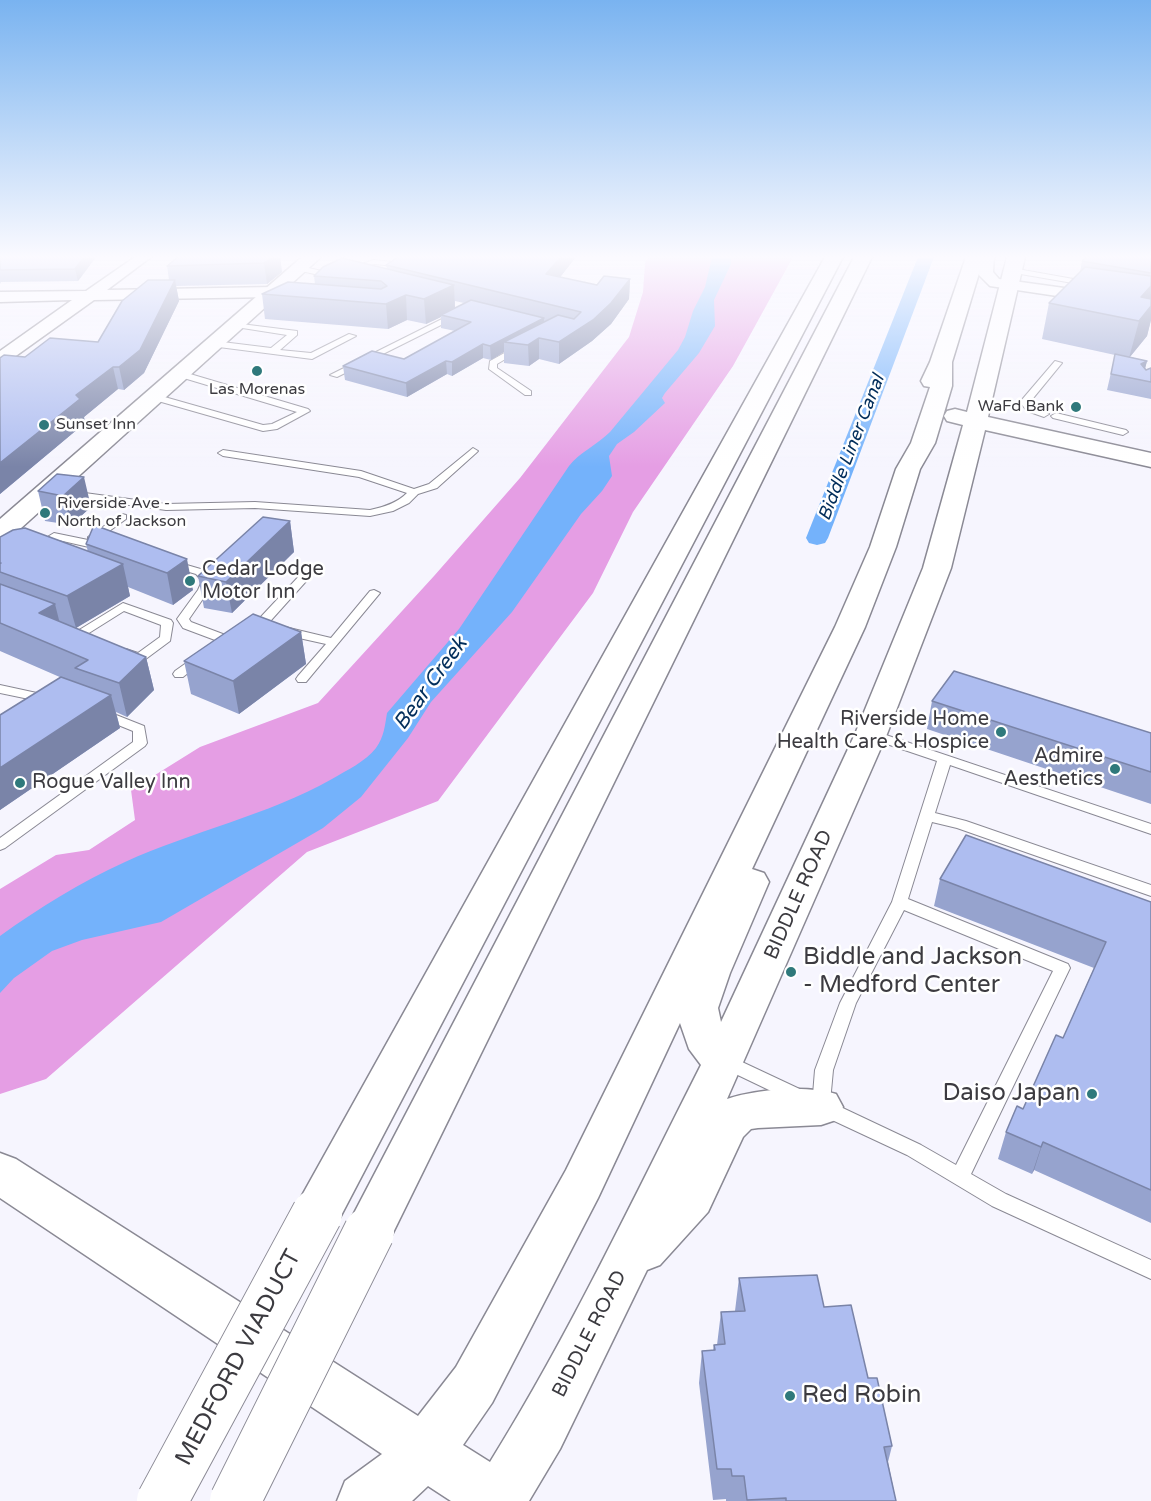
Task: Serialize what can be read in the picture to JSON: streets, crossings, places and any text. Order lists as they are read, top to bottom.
{
  "streets": {
    "main road": ["BIDDLE ROAD", "MEDFORD VIADUCT"]
  },
  "water": ["Biddle Liner Canal", "Bear Creek"],
  "places": [
    "Las Morenas",
    "WaFd Bank",
    "Sunset Inn",
    "Riverside Ave - North of Jackson",
    "Cedar Lodge Motor Inn",
    "Riverside Home Health Care & Hospice",
    "Admire Aesthetics",
    "Rogue Valley Inn",
    "Biddle and Jackson - Medford Center",
    "Daiso Japan",
    "Red Robin"
  ]
}
